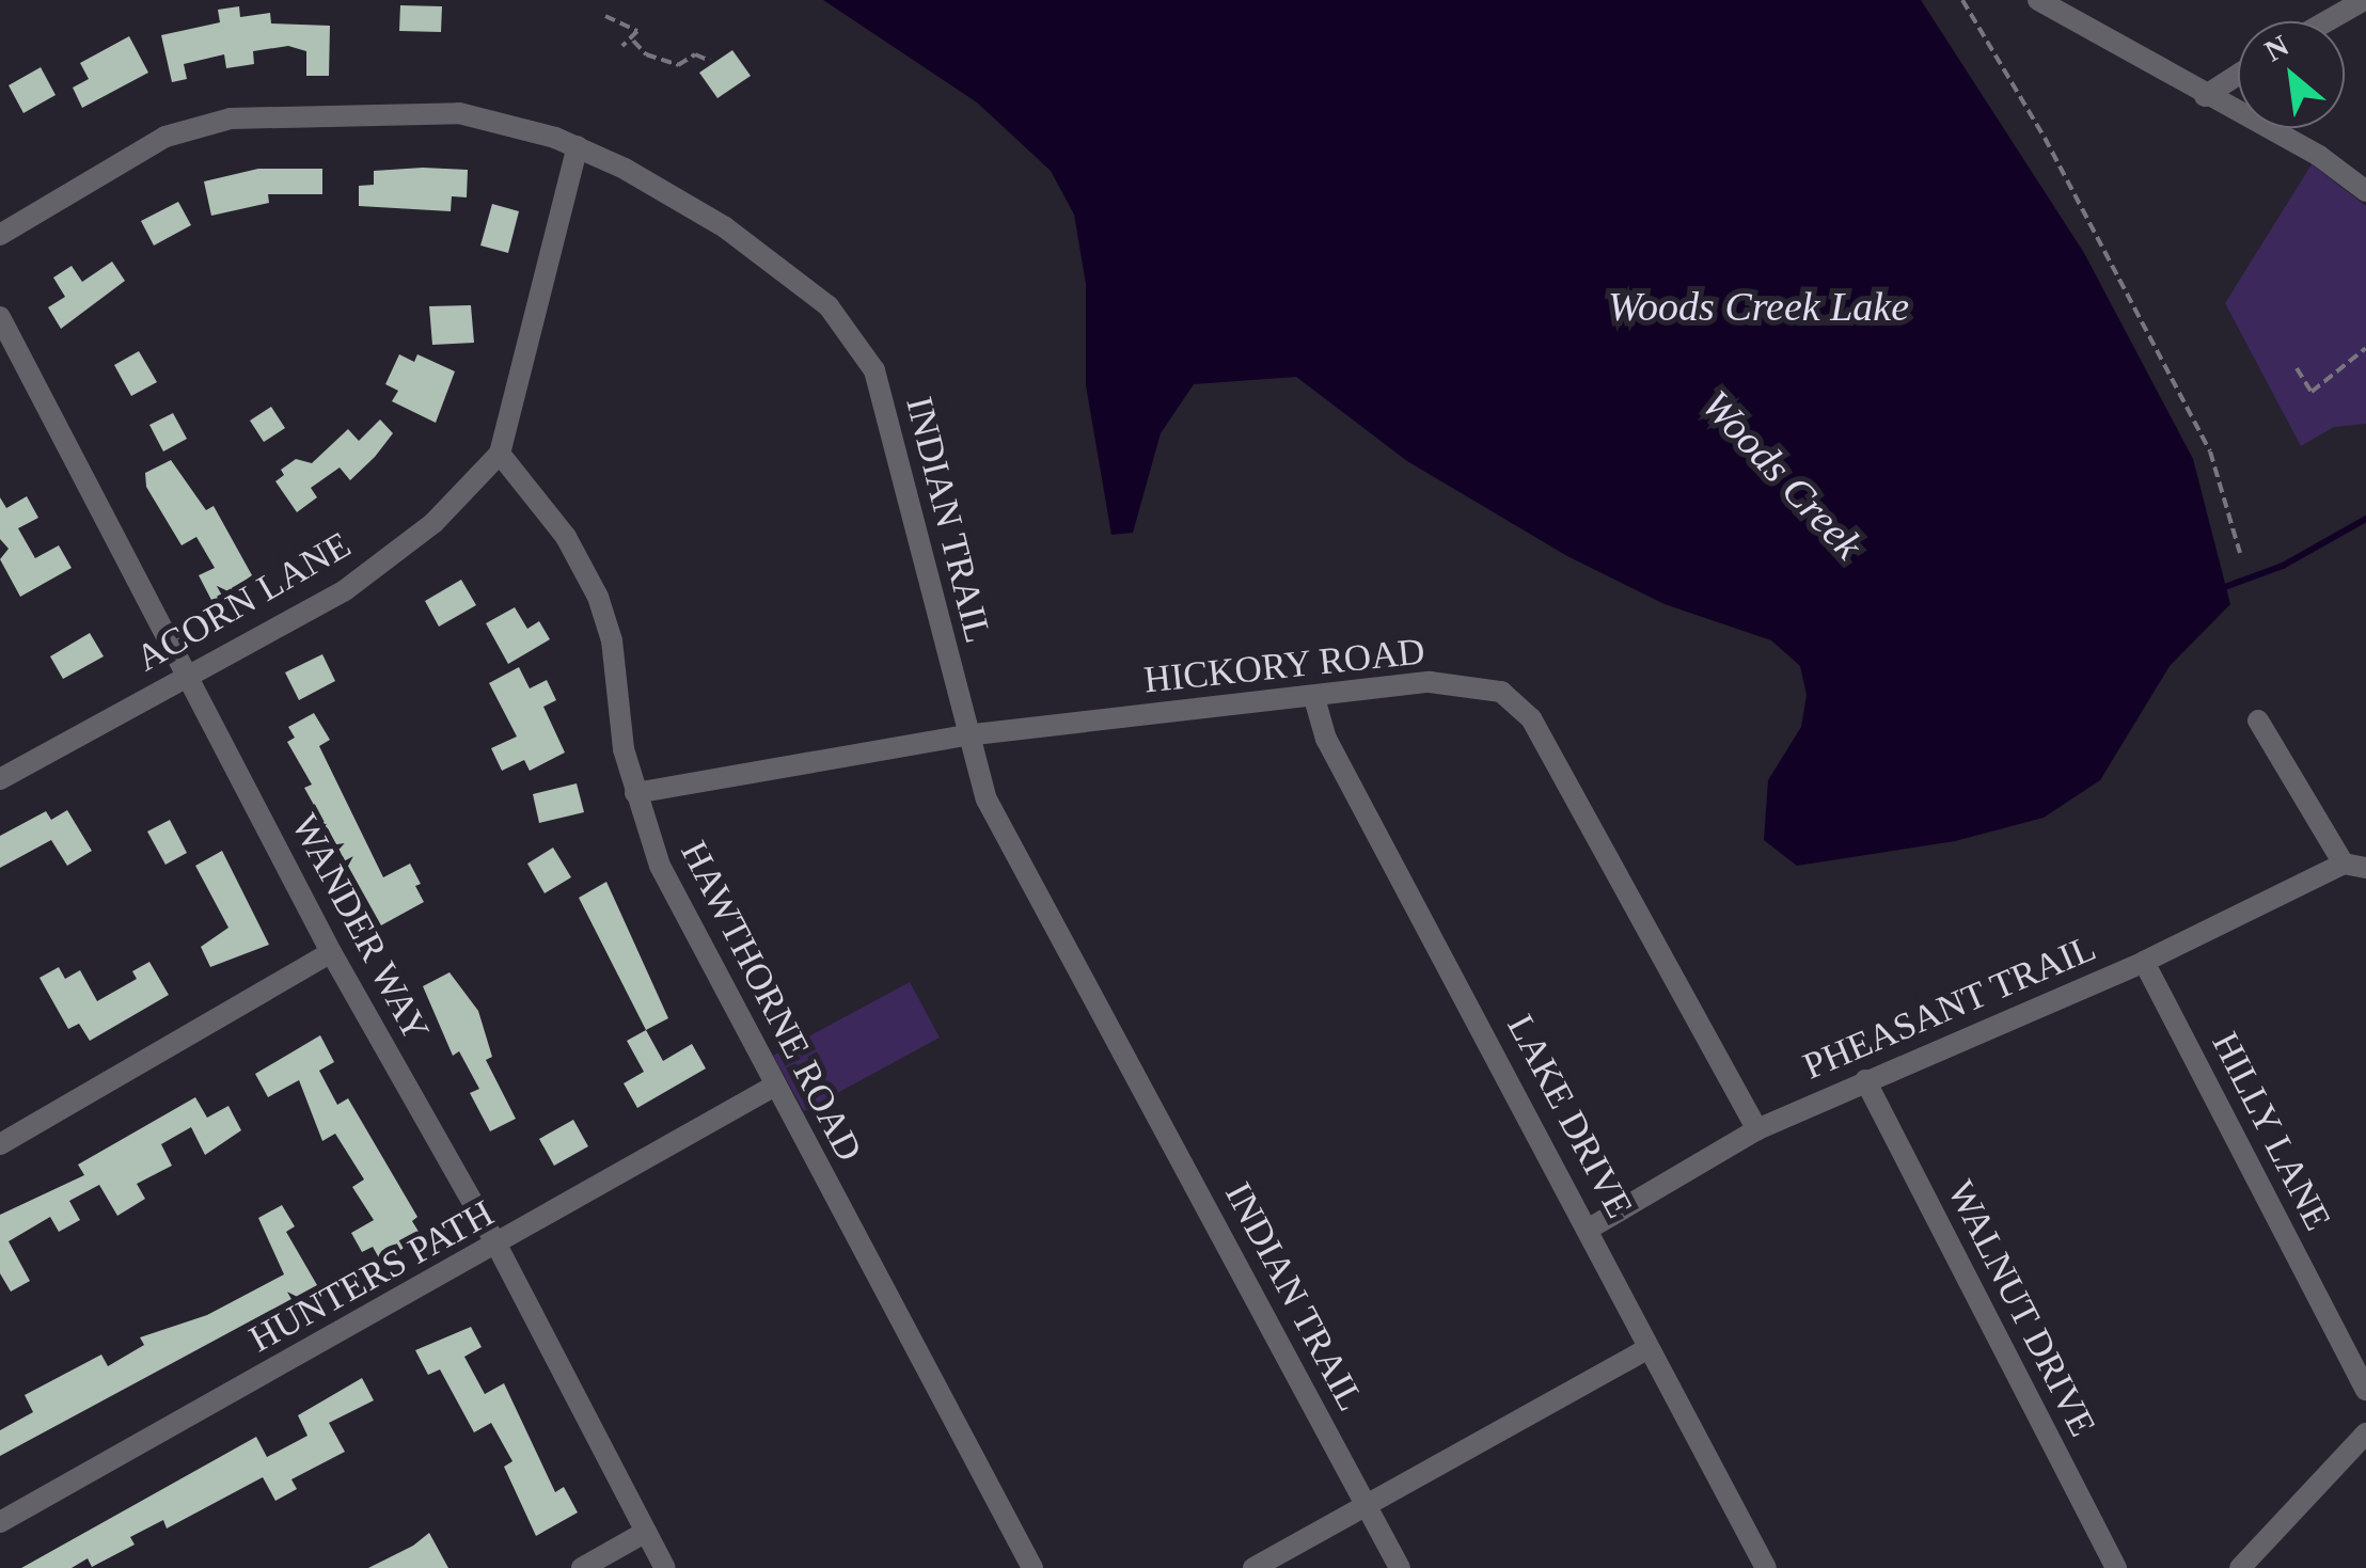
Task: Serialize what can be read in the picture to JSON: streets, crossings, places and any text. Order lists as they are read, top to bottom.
{
  "streets": {
    "street": [
      "INDIAN TRAIL",
      "ACORN LANE",
      "HICKORY ROAD",
      "WANDER WAY",
      "HAWTHORNE ROAD",
      "PHEASANT TRAIL",
      "LAKE DRIVE",
      "HILLY LANE",
      "HUNTERS PATH",
      "WALNUT DRIVE"
    ]
  },
  "crossings": [
    ["INDIAN TRAIL", "ACORN LANE"],
    ["INDIAN TRAIL", "HICKORY ROAD"],
    ["ACORN LANE", "WANDER WAY"],
    ["ACORN LANE", "HAWTHORNE ROAD"],
    ["HICKORY ROAD", "HAWTHORNE ROAD"],
    ["HICKORY ROAD", "PHEASANT TRAIL"],
    ["HICKORY ROAD", "LAKE DRIVE"],
    ["WANDER WAY", "HUNTERS PATH"],
    ["HAWTHORNE ROAD", "HUNTERS PATH"],
    ["PHEASANT TRAIL", "LAKE DRIVE"],
    ["PHEASANT TRAIL", "HILLY LANE"],
    ["PHEASANT TRAIL", "WALNUT DRIVE"]
  ],
  "water": ["Woods Creek Lake", "Woods Creek"],
  "north": "top left"
}
